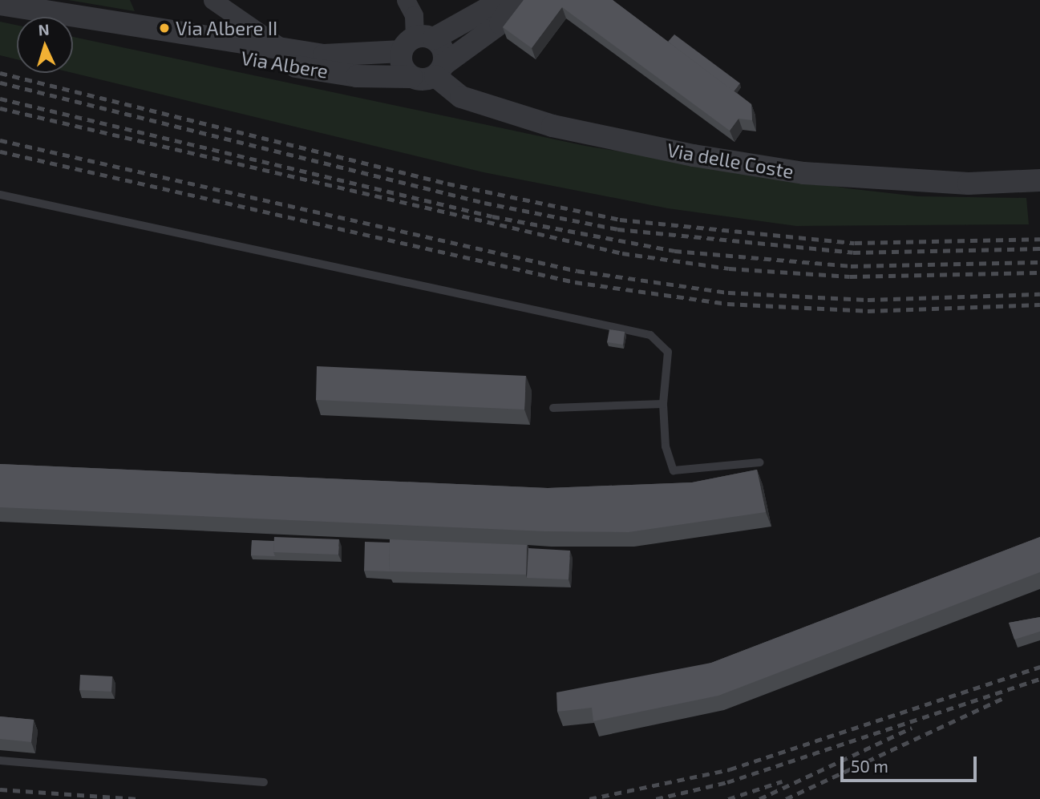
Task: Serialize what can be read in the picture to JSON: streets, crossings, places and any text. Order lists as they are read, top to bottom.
{
  "streets": {
    "street": ["Via Albere", "Via delle Coste"]
  },
  "crossings": [
    ["Via Albere", "Via delle Coste"]
  ],
  "places": ["Via Albere II"],
  "scale_bar": "50 m",
  "north": "top"
}
